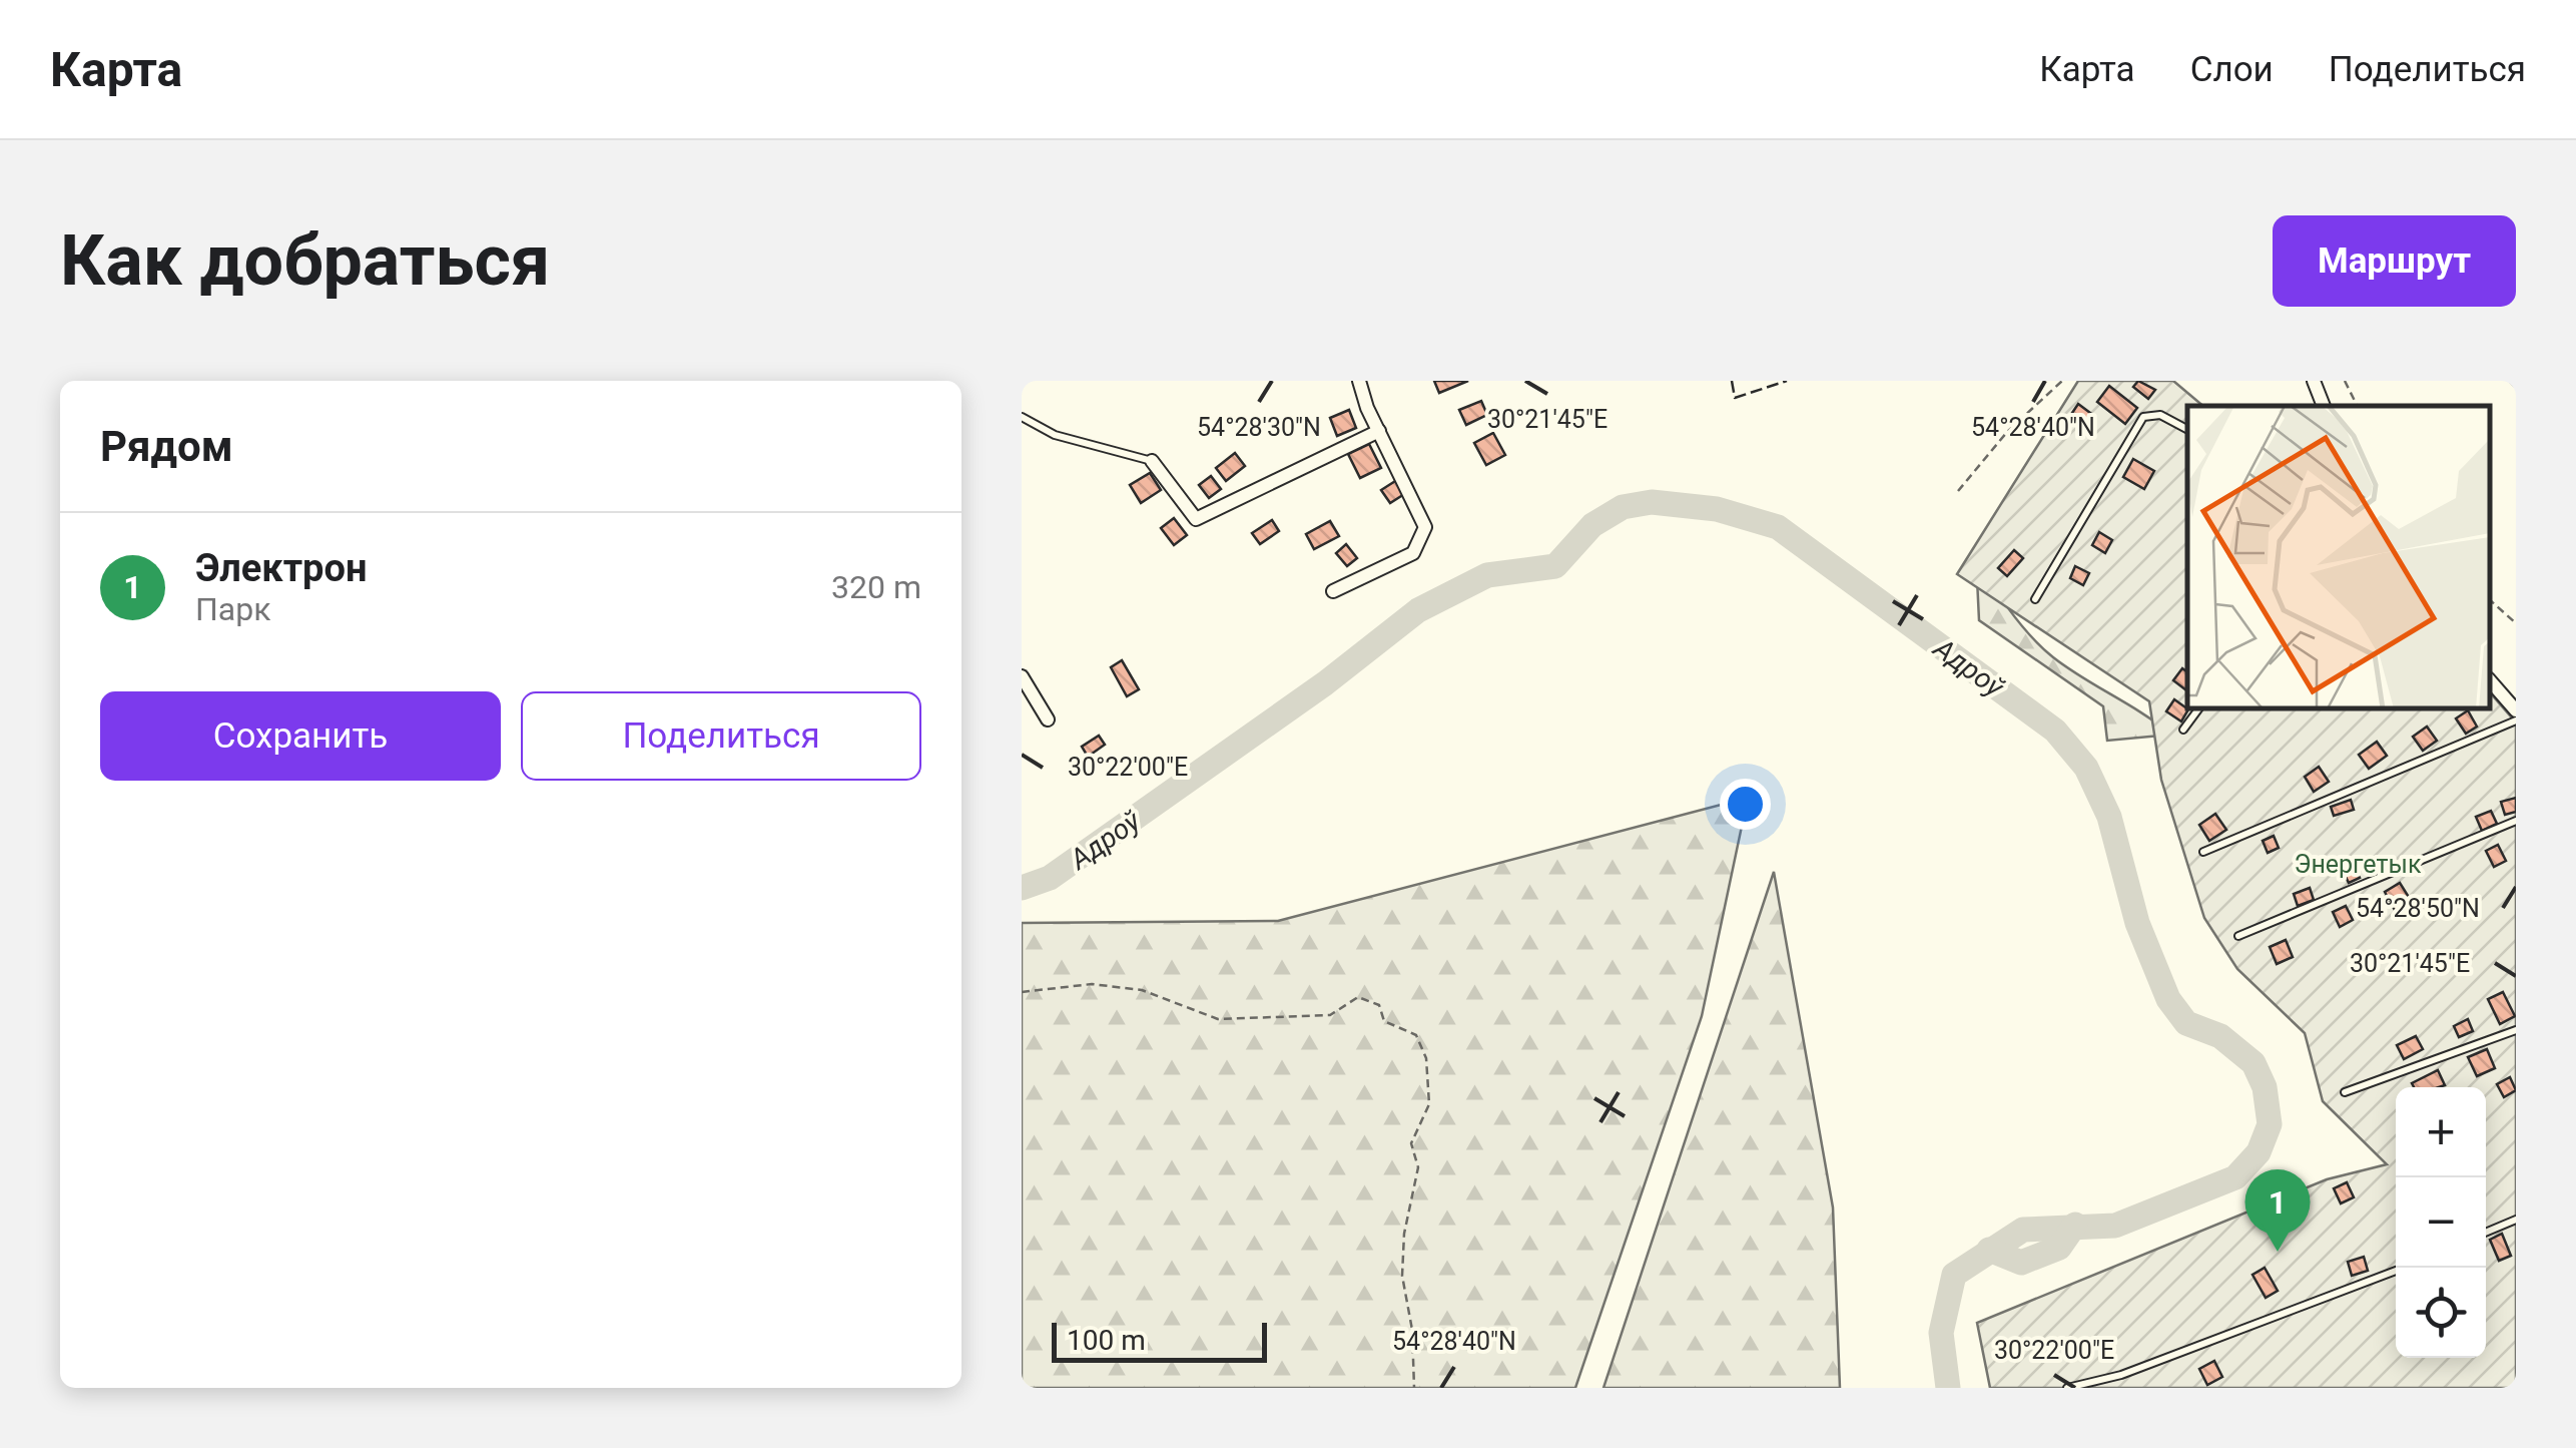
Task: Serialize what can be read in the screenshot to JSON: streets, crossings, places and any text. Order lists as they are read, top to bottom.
{
  "water": ["Адроў"],
  "parks": ["Энергетык"],
  "scale_bar": "100 m",
  "page": {
    "header": "Карта",
    "nav": ["Карта", "Слои", "Поделиться"],
    "buttons": [
      "Маршрут",
      ["Сохранить", "Поделиться"]
    ],
    "title": "Как добраться",
    "heading": "Рядом",
    "list": [
      {
        "mark": "1",
        "name": "Электрон",
        "note": "Парк",
        "value": "320 m"
      }
    ],
    "map_buttons": ["+", "−"],
    "pins": "1",
    "scale": "100 m"
  },
  "coordinates": [
    "30°21'45\"E",
    "54°28'30\"N",
    "54°28'40\"N",
    "30°22'00\"E",
    "54°28'50\"N"
  ]
}
